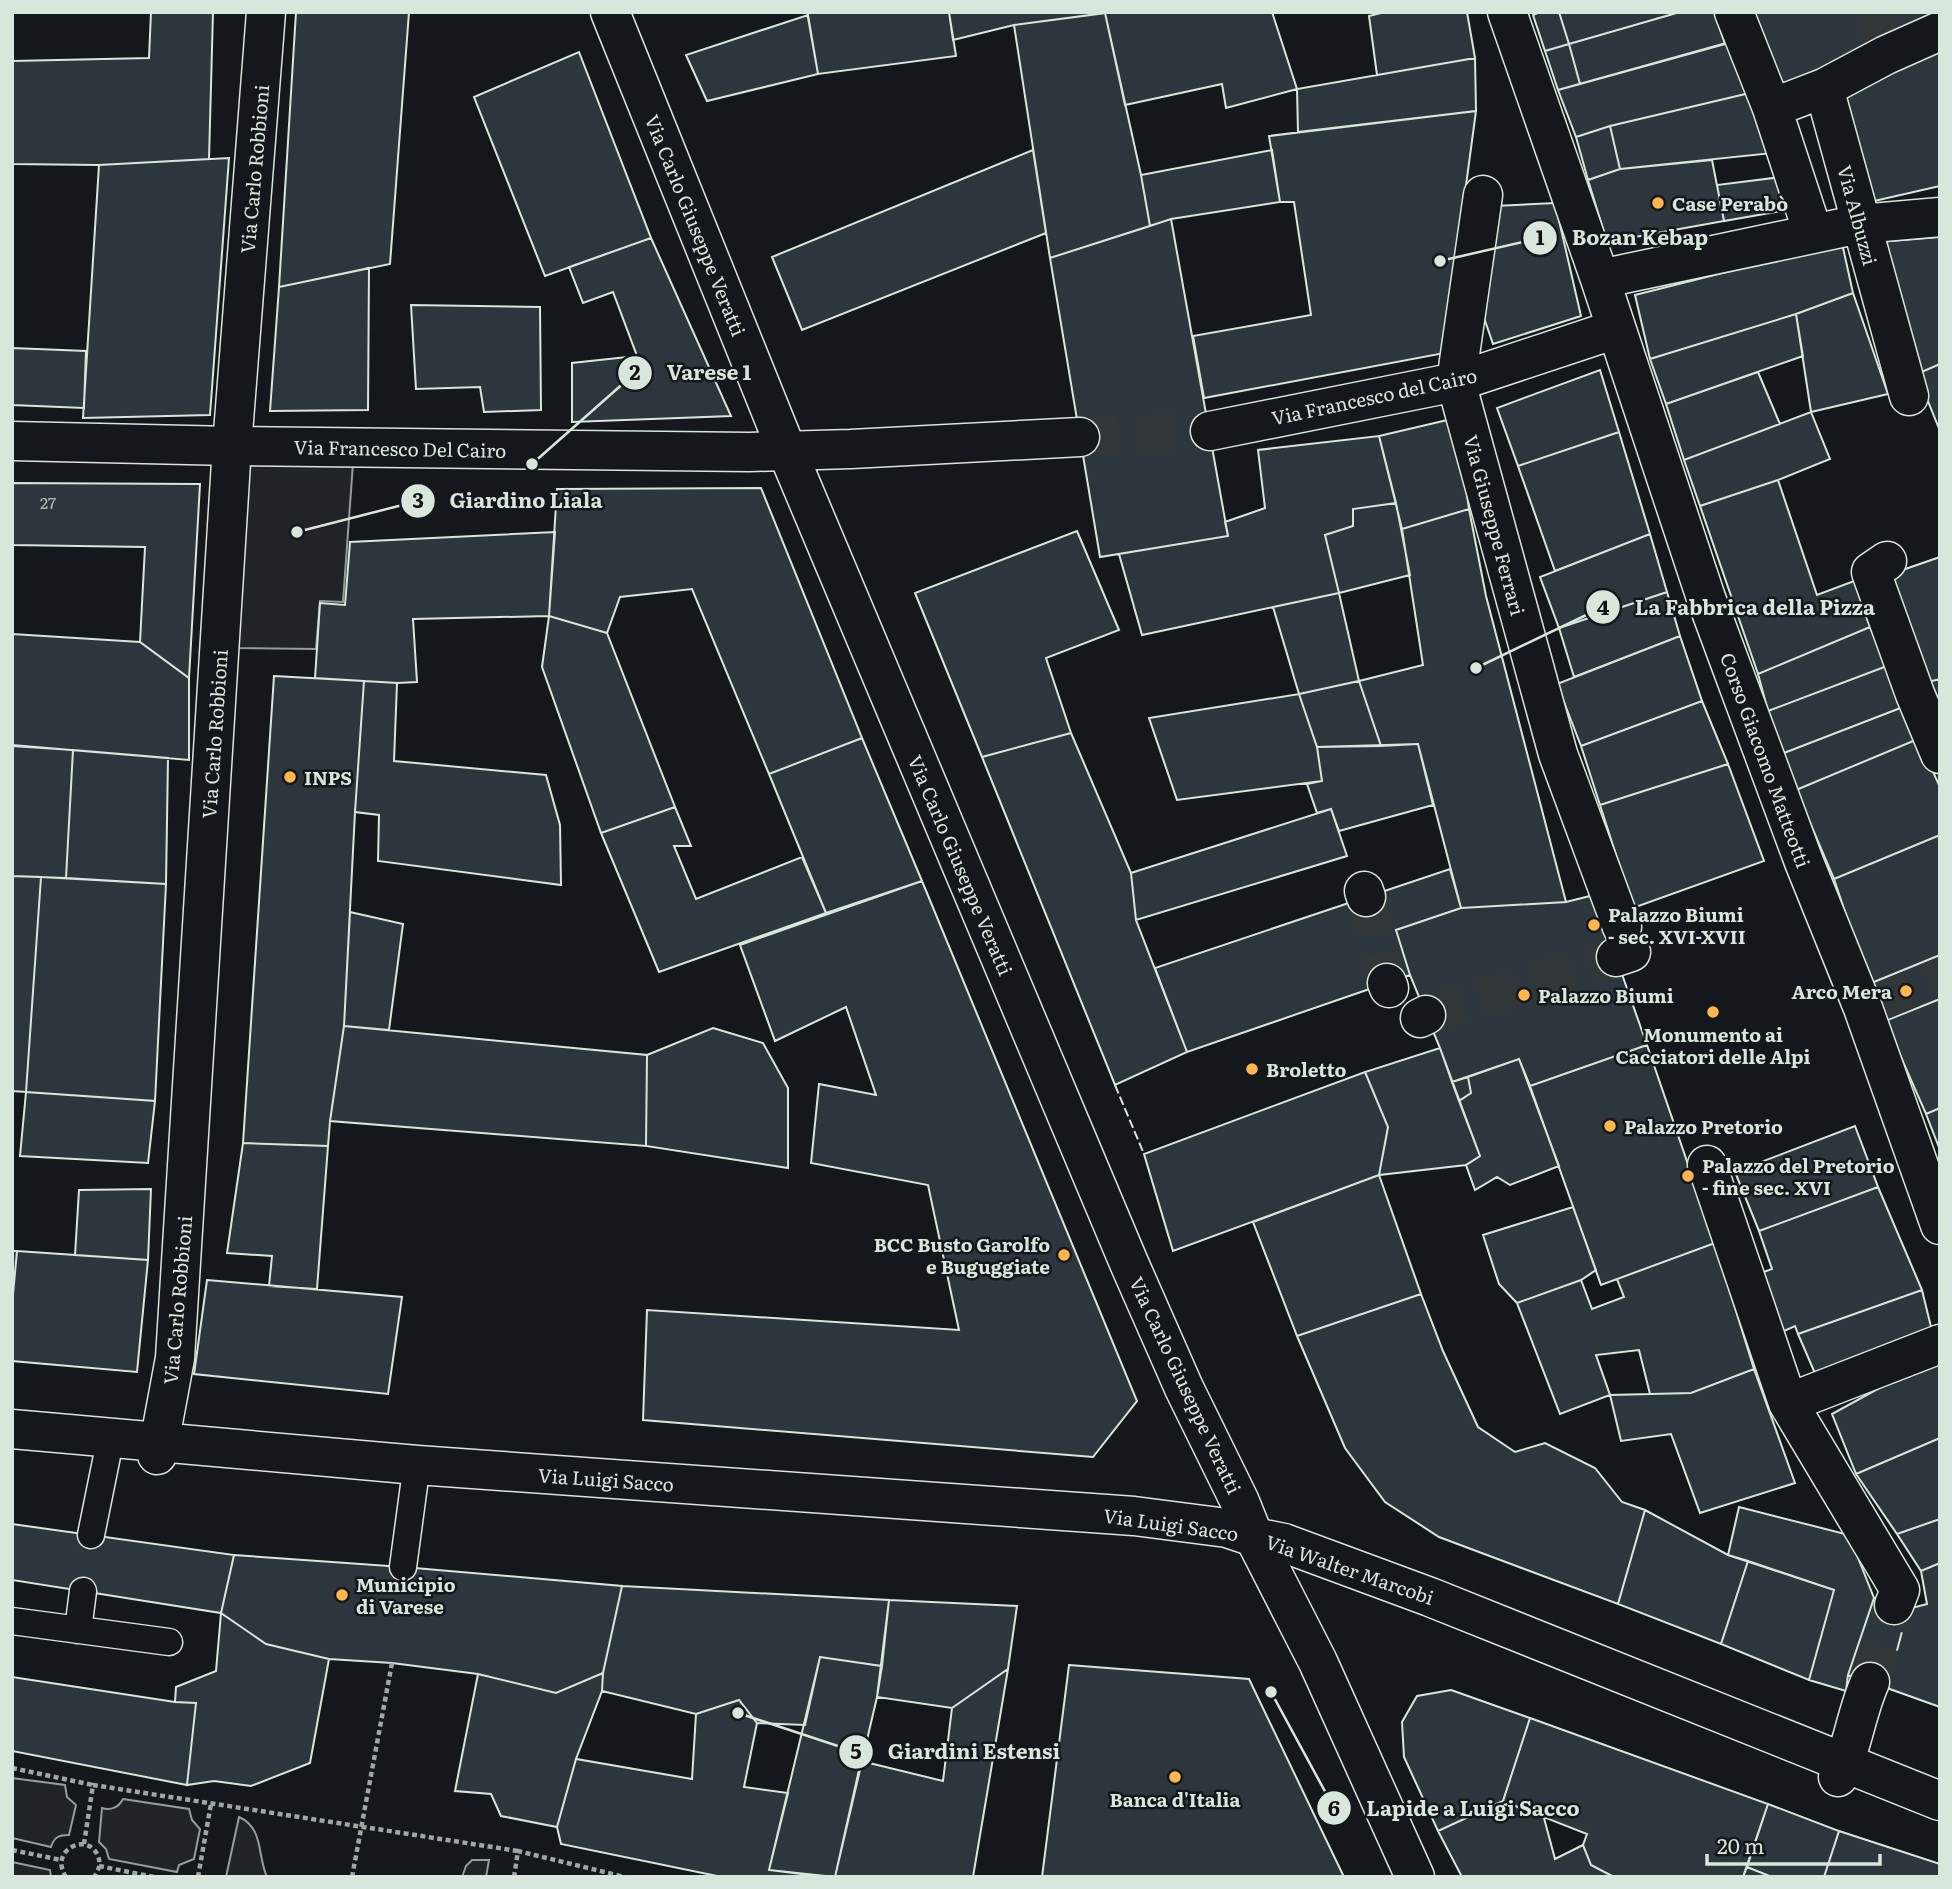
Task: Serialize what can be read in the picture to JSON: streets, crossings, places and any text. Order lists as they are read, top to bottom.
{
  "streets": {
    "street": [
      "Via Carlo Robbioni",
      "Via Albuzzi",
      "Via Carlo Giuseppe Veratti",
      "Via Francesco del Cairo",
      "Via Francesco Del Cairo",
      "Via Giuseppe Ferrari",
      "Corso Giacomo Matteotti",
      "Via Luigi Sacco",
      "Via Walter Marcobi"
    ]
  },
  "crossings": [
    ["Via Carlo Robbioni", "Via Francesco Del Cairo"],
    ["Via Carlo Robbioni", "Via Luigi Sacco"],
    ["Via Carlo Giuseppe Veratti", "Via Francesco Del Cairo"],
    ["Via Carlo Giuseppe Veratti", "Via Luigi Sacco"],
    ["Via Carlo Giuseppe Veratti", "Via Walter Marcobi"],
    ["Via Francesco del Cairo", "Via Giuseppe Ferrari"],
    ["Via Francesco del Cairo", "Corso Giacomo Matteotti"],
    ["Via Luigi Sacco", "Via Walter Marcobi"]
  ],
  "places": [
    "Case Perabò",
    "Bozan Kebap",
    "Varese 1",
    "Giardino Liala",
    "La Fabbrica della Pizza",
    "INPS",
    "Palazzo Biumi - sec. XVI-XVII",
    "Arco Mera",
    "Palazzo Biumi",
    "Monumento ai Cacciatori delle Alpi",
    "Broletto",
    "Palazzo Pretorio",
    "Palazzo del Pretorio - fine sec. XVI",
    "BCC Busto Garolfo e Buguggiate",
    "Municipio di Varese",
    "Lapide a Luigi Sacco",
    "Giardini Estensi",
    "Banca d'Italia"
  ],
  "house_numbers": ["27"],
  "scale_bar": "20 m"
}
